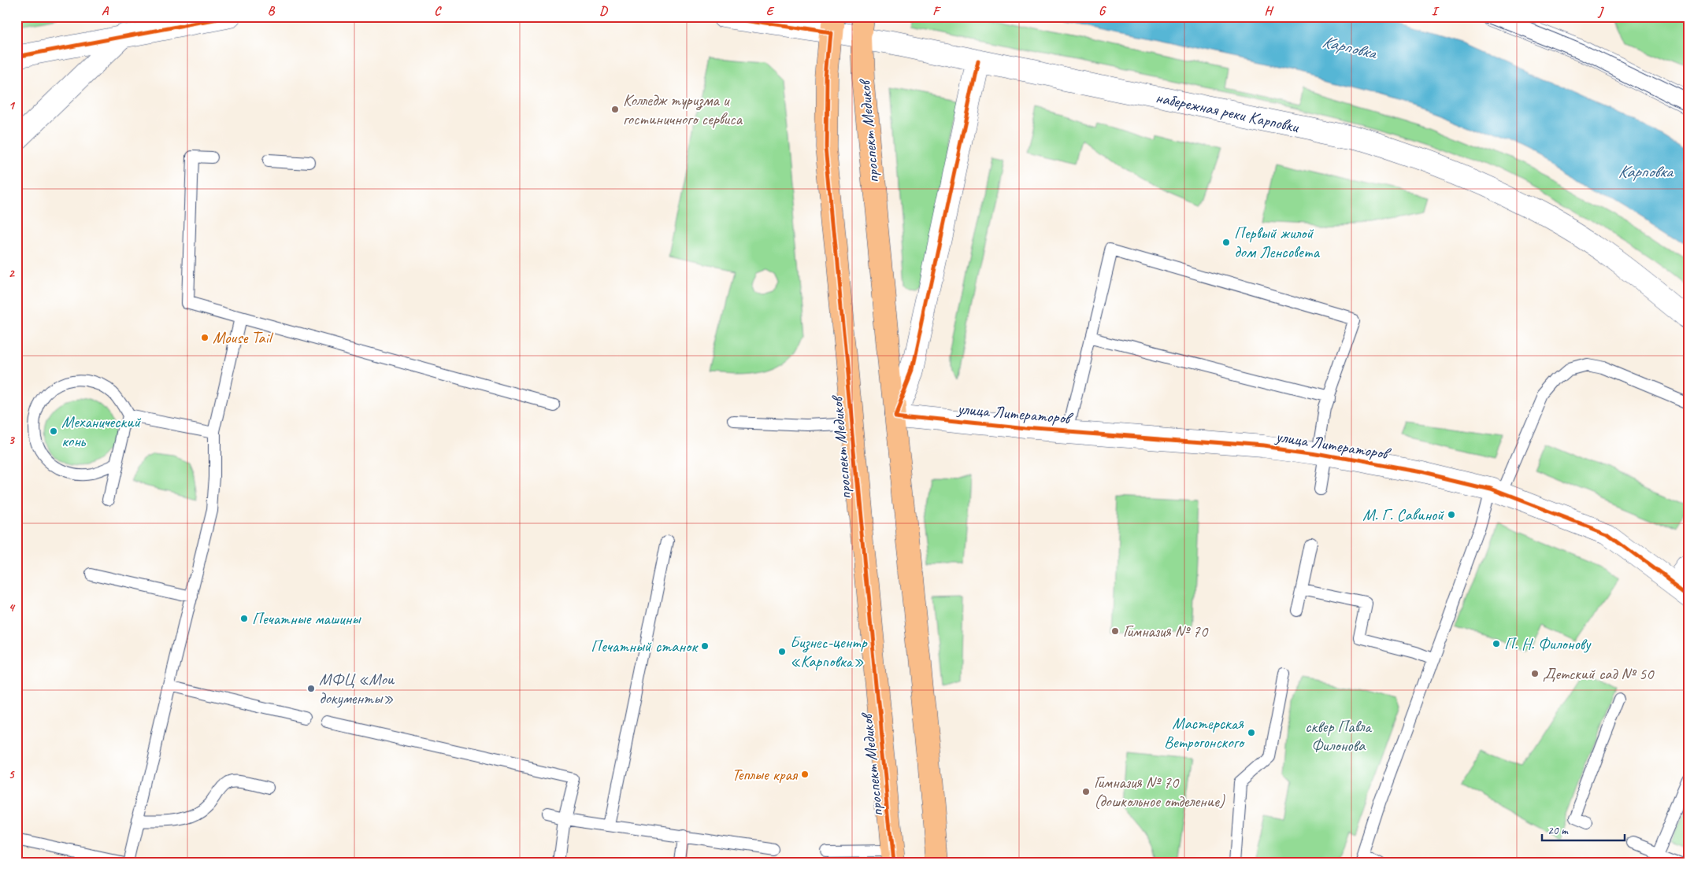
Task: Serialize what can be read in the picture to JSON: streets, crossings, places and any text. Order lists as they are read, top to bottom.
{
  "streets": {
    "main road": ["проспект Медиков"],
    "street": ["набережная реки Карповки", "улица Литераторов"]
  },
  "crossings": [
    ["набережная реки Карповки", "проспект Медиков"],
    ["проспект Медиков", "улица Литераторов"]
  ],
  "water": ["Карповка"],
  "parks": ["сквер Павла Филонова"],
  "places": [
    "Колледж туризма и гостиничного сервиса",
    "Первый жилой дом Ленсовета",
    "Mouse Tail",
    "Механический конь",
    "М. Г. Савиной",
    "Печатные машины",
    "Гимназия № 70",
    "П. Н. Филонову",
    "Печатный станок",
    "Бизнес-центр «Карповка»",
    "Детский сад № 50",
    "МФЦ «Мои документы»",
    "Мастерская Ветрогонского",
    "Теплые края",
    "Гимназия № 70 (дошкольное отделение)"
  ],
  "scale_bar": "20 m",
  "grid": {
    "columns": [
      "A",
      "B",
      "C",
      "D",
      "E",
      "F",
      "G",
      "H",
      "I",
      "J"
    ],
    "rows": [
      "1",
      "2",
      "3",
      "4",
      "5"
    ]
  }
}
